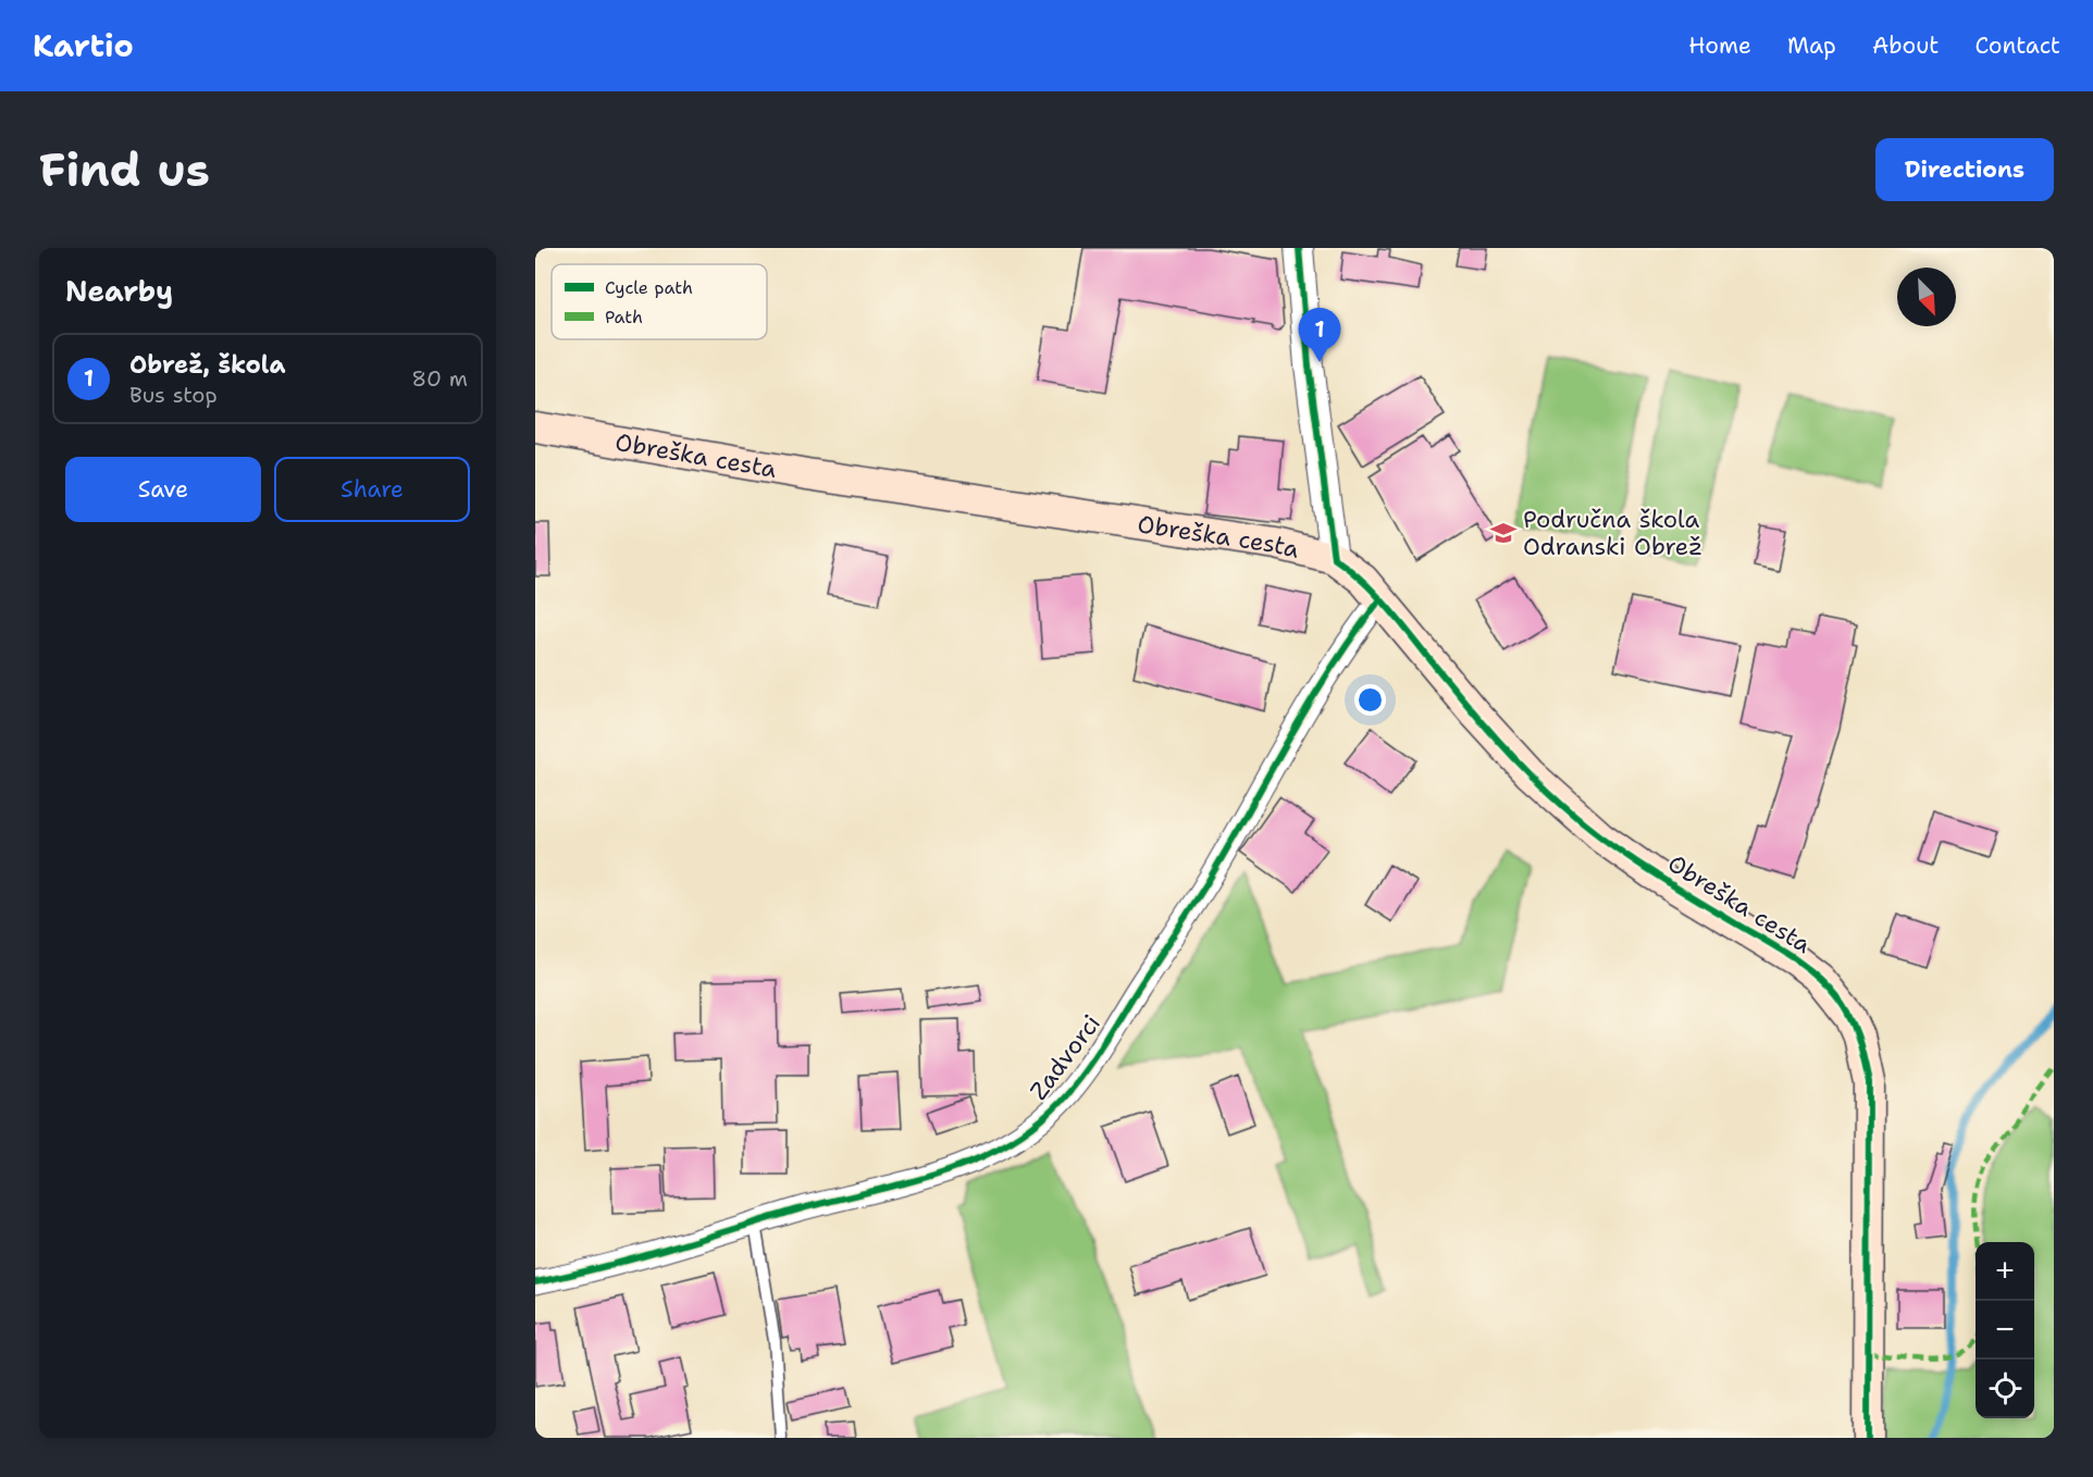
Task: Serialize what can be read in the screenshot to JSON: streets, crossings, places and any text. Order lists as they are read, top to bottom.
{
  "streets": {
    "main road": ["Obreška cesta"],
    "street": ["Zadvorci"]
  },
  "crossings": [
    ["Obreška cesta", "Zadvorci"]
  ],
  "places": {
    "school or university": ["Područna škola Odranski Obrež"]
  },
  "legend": ["Cycle path", "Path"],
  "north": "bottom right",
  "page": {
    "header": "Kartio",
    "nav": [
      "Home",
      "Map",
      "About",
      "Contact"
    ],
    "buttons": [
      "Directions",
      ["Save", "Share"]
    ],
    "title": "Find us",
    "heading": "Nearby",
    "pins": "1",
    "list": [
      {
        "mark": "1",
        "name": "Obrež, škola",
        "note": "Bus stop",
        "value": "80 m"
      }
    ],
    "map_buttons": ["+", "−"]
  }
}
